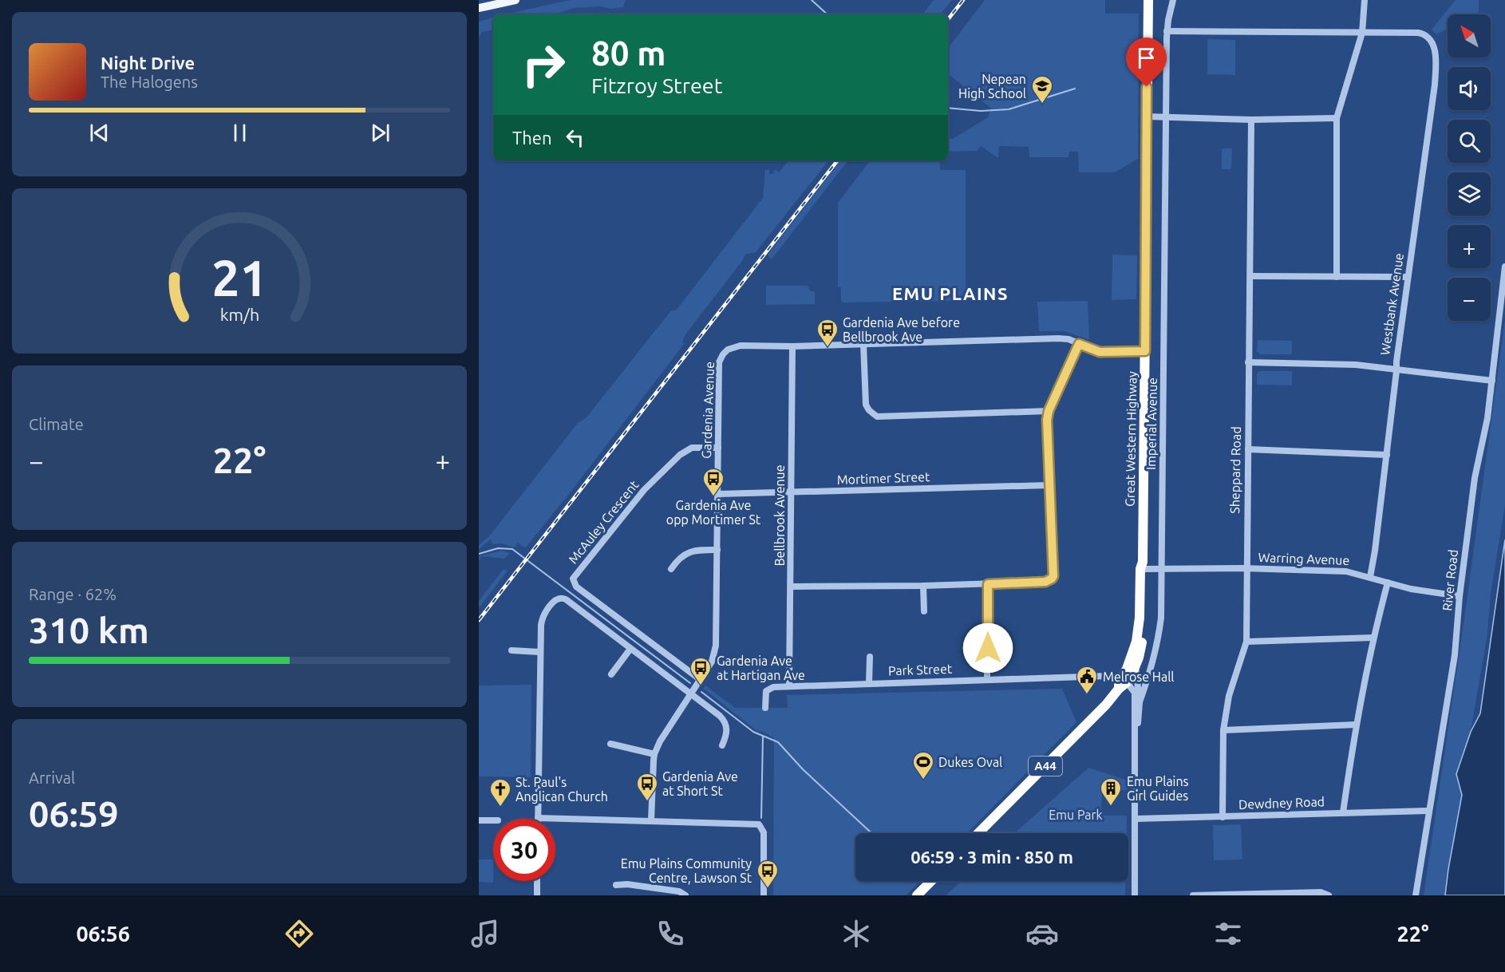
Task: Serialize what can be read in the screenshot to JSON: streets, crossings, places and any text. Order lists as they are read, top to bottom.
{
  "streets": {
    "highway": ["Great Western Highway", "A44"],
    "street": [
      "Westbank Avenue",
      "Gardenia Avenue",
      "Imperial Avenue",
      "Sheppard Road",
      "Mortimer Street",
      "Bellbrook Avenue",
      "McAuley Crescent",
      "Warring Avenue",
      "River Road",
      "Park Street",
      "Dewdney Road"
    ]
  },
  "crossings": [
    ["Westbank Avenue", "Warring Avenue"],
    ["Gardenia Avenue", "Great Western Highway"],
    ["Gardenia Avenue", "Mortimer Street"],
    ["Gardenia Avenue", "Bellbrook Avenue"],
    ["Gardenia Avenue", "McAuley Crescent"],
    ["Imperial Avenue", "Warring Avenue"],
    ["Great Western Highway", "Warring Avenue"],
    ["Great Western Highway", "Park Street"],
    ["Sheppard Road", "Warring Avenue"],
    ["Sheppard Road", "Dewdney Road"],
    ["Mortimer Street", "Bellbrook Avenue"],
    ["Bellbrook Avenue", "Park Street"],
    ["Warring Avenue", "River Road"],
    ["River Road", "Dewdney Road"]
  ],
  "districts": ["EMU PLAINS"],
  "parks": ["Emu Park"],
  "places": {
    "school or university": ["Nepean High School"],
    "bus stop": [
      "Gardenia Ave before Bellbrook Ave",
      "Gardenia Ave opp Mortimer St",
      "Gardenia Ave at Hartigan Ave",
      "Gardenia Ave at Short St",
      "Emu Plains Community Centre, Lawson St"
    ],
    "public building": ["Melrose Hall"],
    "sports": ["Dukes Oval"],
    "building": ["Emu Plains Girl Guides"],
    "church": ["St. Paul's Anglican Church"]
  },
  "north": "top left",
  "page": {
    "map_buttons": ["+", "−"],
    "turn": ["80 m", "Fitzroy Street"],
    "song": ["Night Drive", "The Halogens"],
    "then": "Then",
    "tile": [
      "Climate",
      ["Range · 62%", "310 km"],
      ["Arrival", "06:59"]
    ],
    "heat": ["−", "22°", "+"],
    "limit": "30",
    "trip": "06:59 · 3 min · 850 m",
    "tabs": ["06:56", "22°"],
    "gauge": ["21", "km/h"]
  }
}
